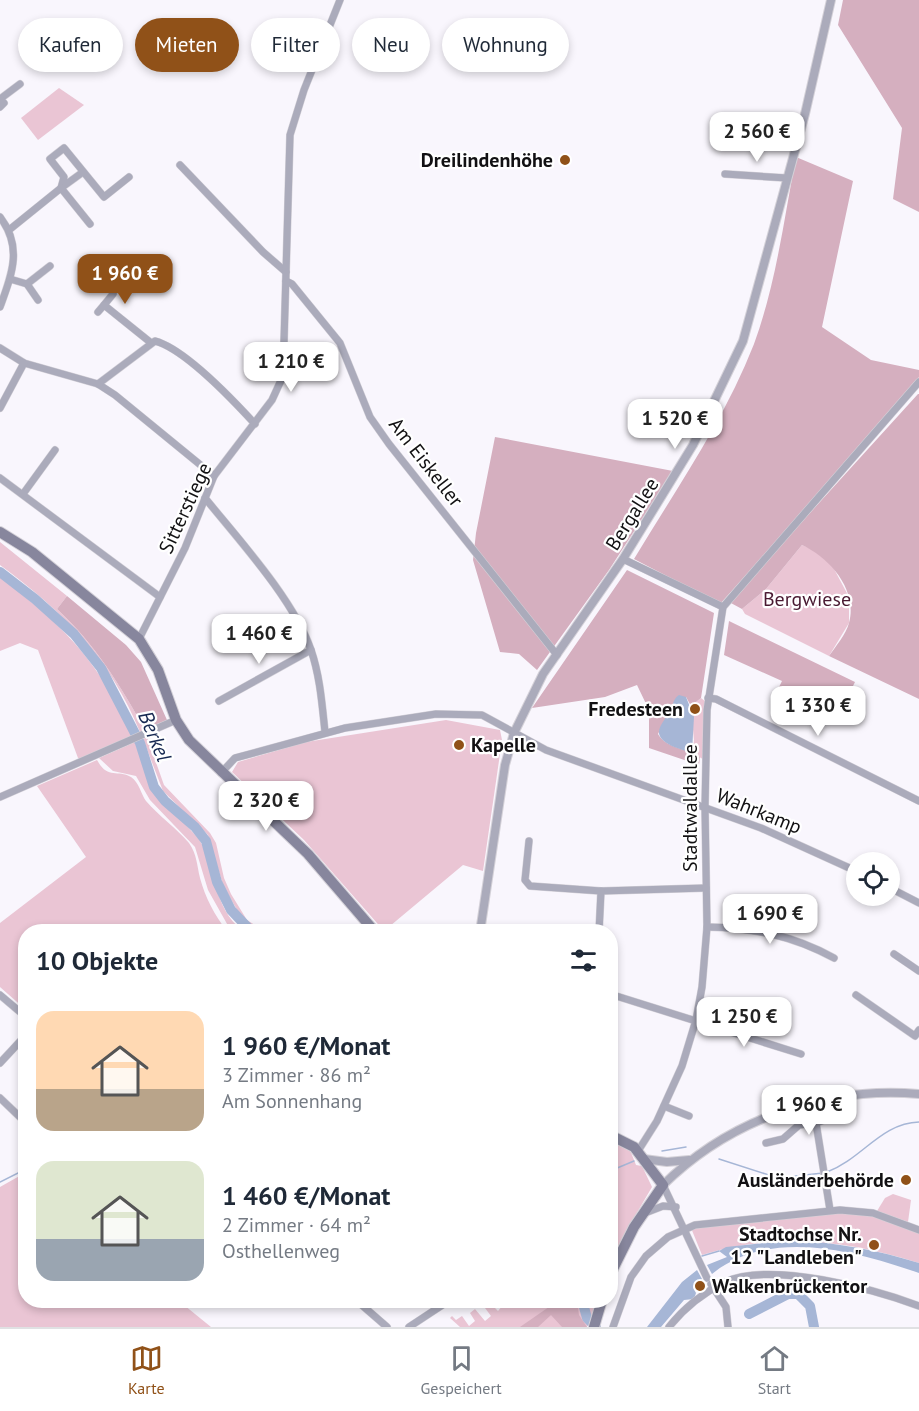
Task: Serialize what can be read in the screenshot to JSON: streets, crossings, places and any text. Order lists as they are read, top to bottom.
{
  "streets": {
    "street": [
      "Am Eiskeller",
      "Sitterstiege",
      "Bergallee",
      "Stadtwaldallee",
      "Wahrkamp"
    ]
  },
  "crossings": [
    ["Am Eiskeller", "Sitterstiege"],
    ["Am Eiskeller", "Bergallee"],
    ["Bergallee", "Wahrkamp"],
    ["Stadtwaldallee", "Wahrkamp"]
  ],
  "water": ["Berkel"],
  "parks": ["Bergwiese"],
  "places": [
    "Dreilindenhöhe",
    "Fredesteen",
    "Kapelle",
    "Ausländerbehörde",
    "Stadtochse Nr. 12 \"Landleben\"",
    "Walkenbrückentor"
  ],
  "page": {
    "chip": [
      "Kaufen",
      "Mieten",
      "Filter",
      "Neu",
      "Wohnung"
    ],
    "price": [
      "2 560 €",
      "1 960 €",
      "1 210 €",
      "1 520 €",
      "1 460 €",
      "1 330 €",
      "2 320 €",
      "1 690 €",
      "1 250 €",
      "1 960 €"
    ],
    "heading": "10 Objekte",
    "list": [
      {
        "name": "1 960 €/Monat",
        "note": "3 Zimmer · 86 m² · Am Sonnenhang"
      },
      {
        "name": "1 460 €/Monat",
        "note": "2 Zimmer · 64 m² · Osthellenweg"
      }
    ],
    "tabs": ["Karte", "Gespeichert", "Start"]
  }
}
